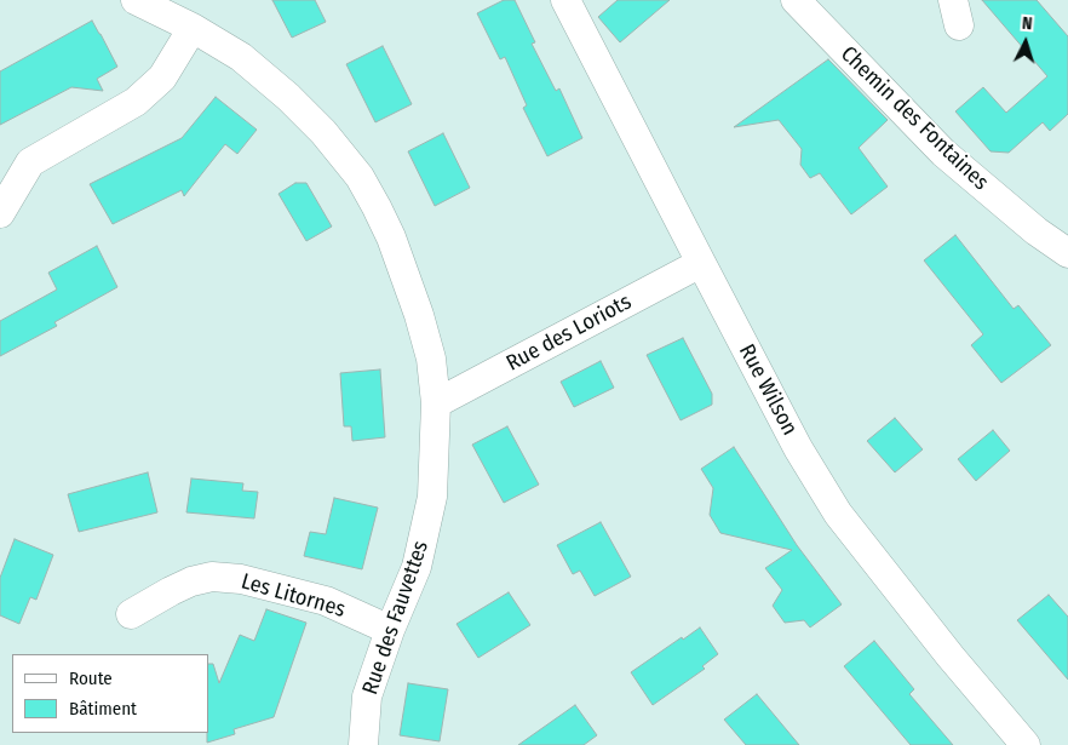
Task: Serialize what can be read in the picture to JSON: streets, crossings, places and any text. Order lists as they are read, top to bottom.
{
  "streets": {
    "street": [
      "Chemin des Fontaines",
      "Rue des Loriots",
      "Rue Wilson",
      "Les Litornes",
      "Rue des Fauvettes"
    ]
  },
  "crossings": [
    ["Rue des Loriots", "Rue Wilson"],
    ["Rue des Loriots", "Rue des Fauvettes"],
    ["Les Litornes", "Rue des Fauvettes"]
  ],
  "legend": ["Route", "Bâtiment"],
  "north": "top"
}
